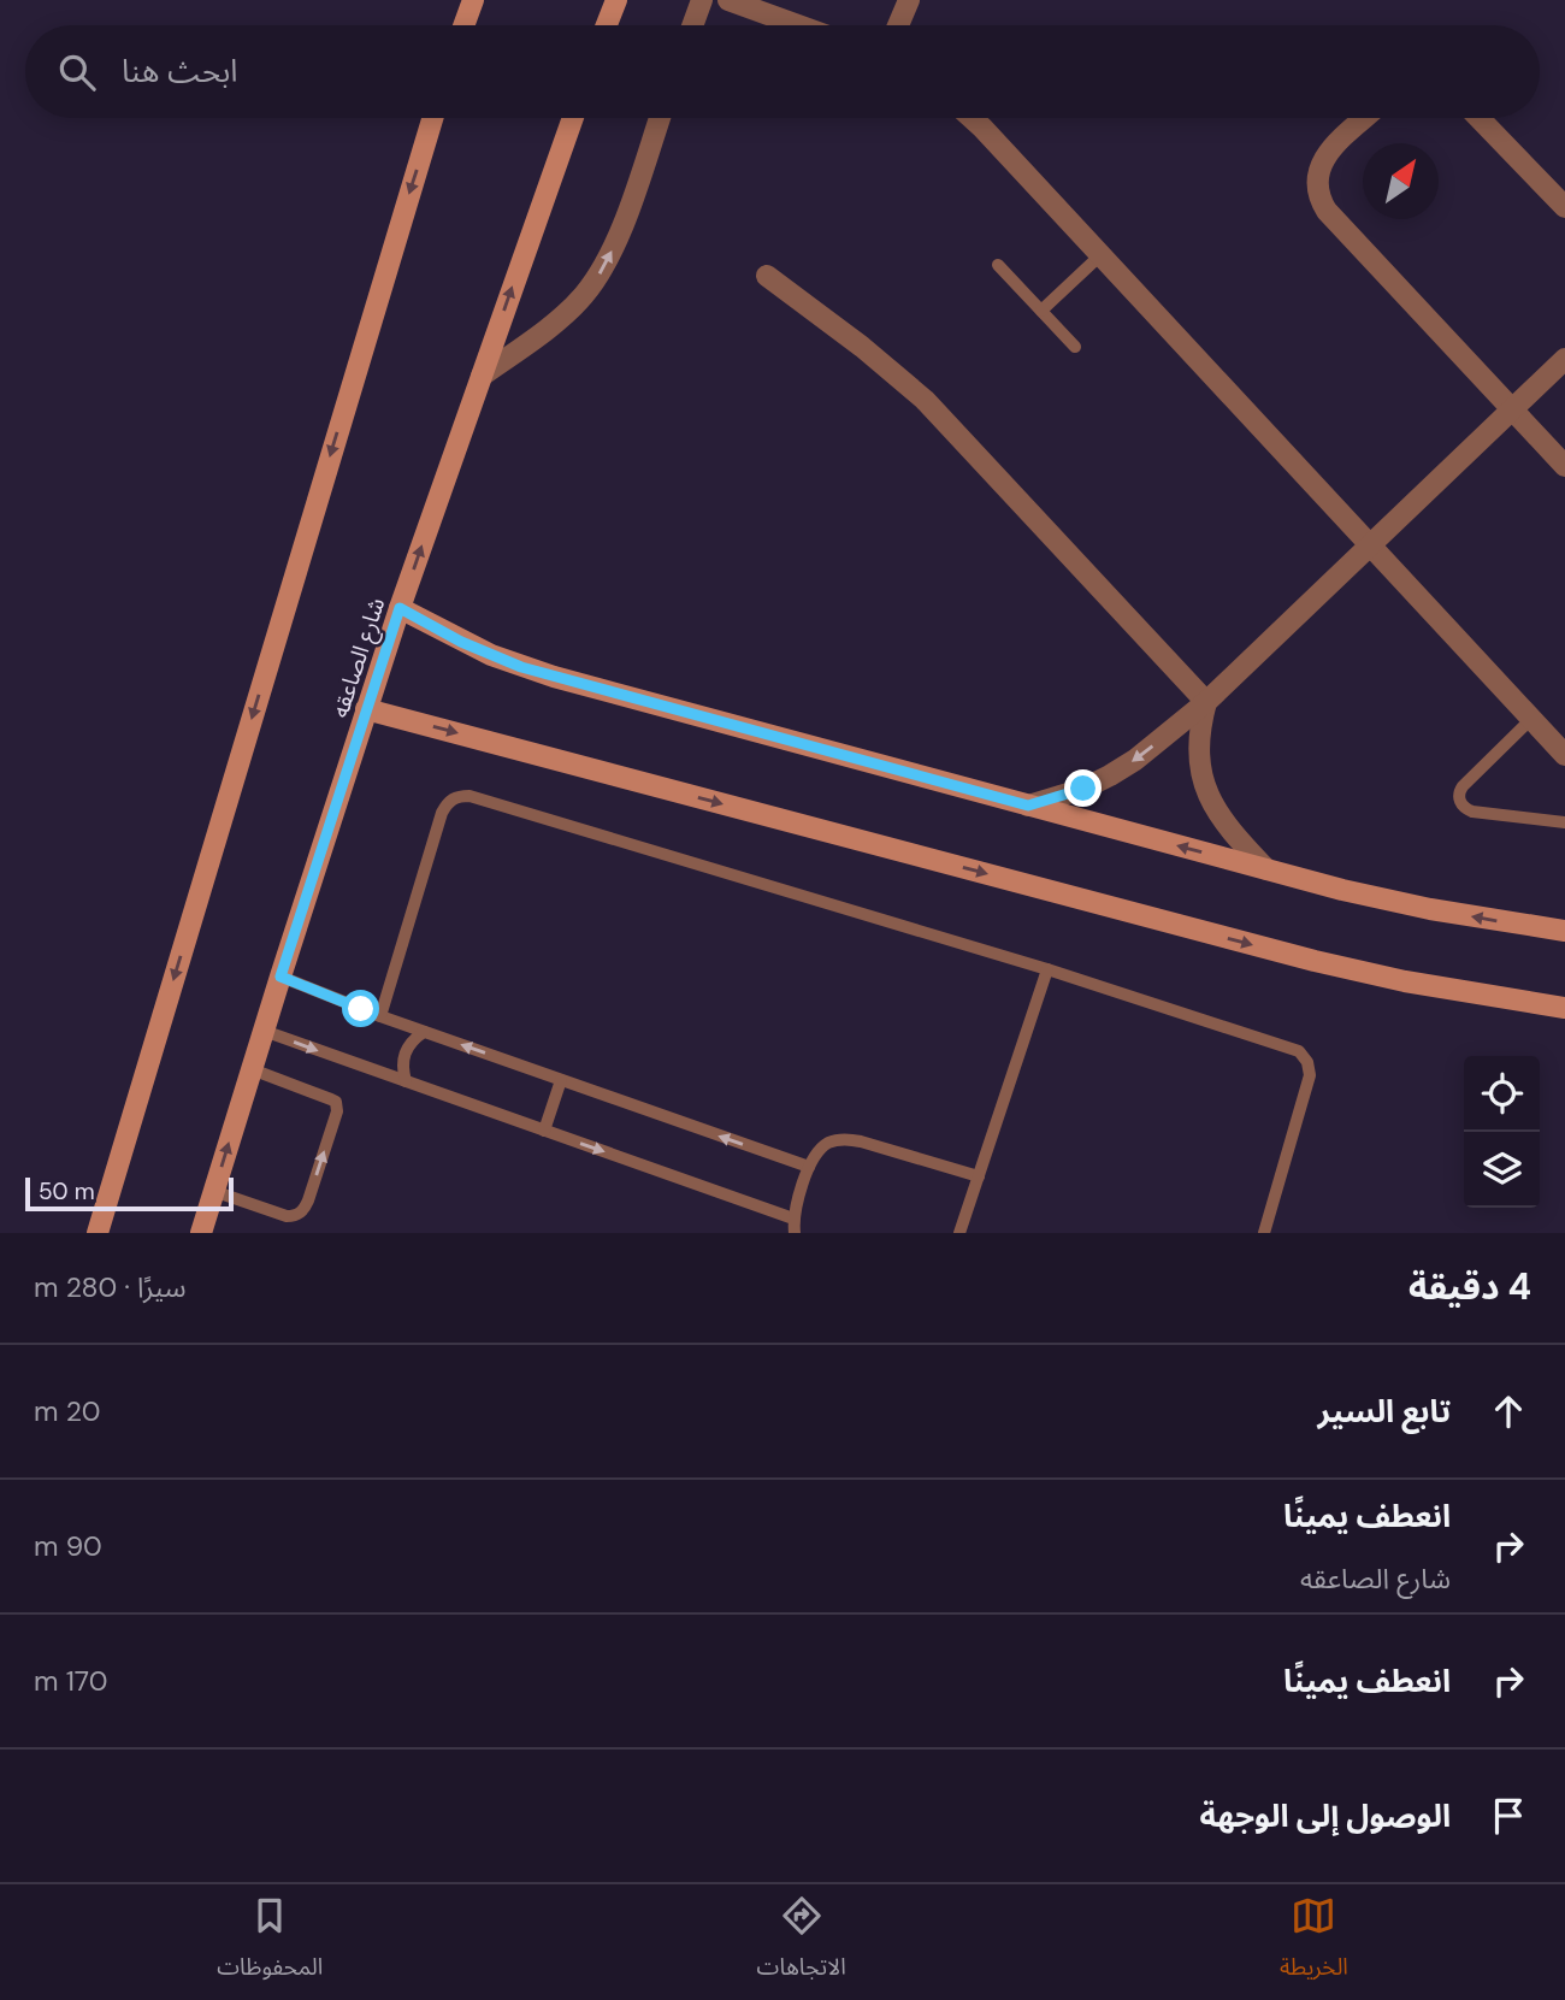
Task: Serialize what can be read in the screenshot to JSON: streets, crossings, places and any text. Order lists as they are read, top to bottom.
{
  "streets": {
    "street": ["شارع الصاعقه"]
  },
  "scale_bar": "50 m",
  "north": "top right",
  "page": {
    "search": "ابحث هنا",
    "scale": "50 m",
    "heading": ["4 دقيقة", "سيرًا · 280 m"],
    "list": [
      ["تابع السير", "20 m"],
      ["انعطف يمينًا", "شارع الصاعقه", "90 m"],
      ["انعطف يمينًا", "170 m"],
      "الوصول إلى الوجهة"
    ],
    "nav": ["الخريطة", "الاتجاهات", "المحفوظات"]
  }
}
